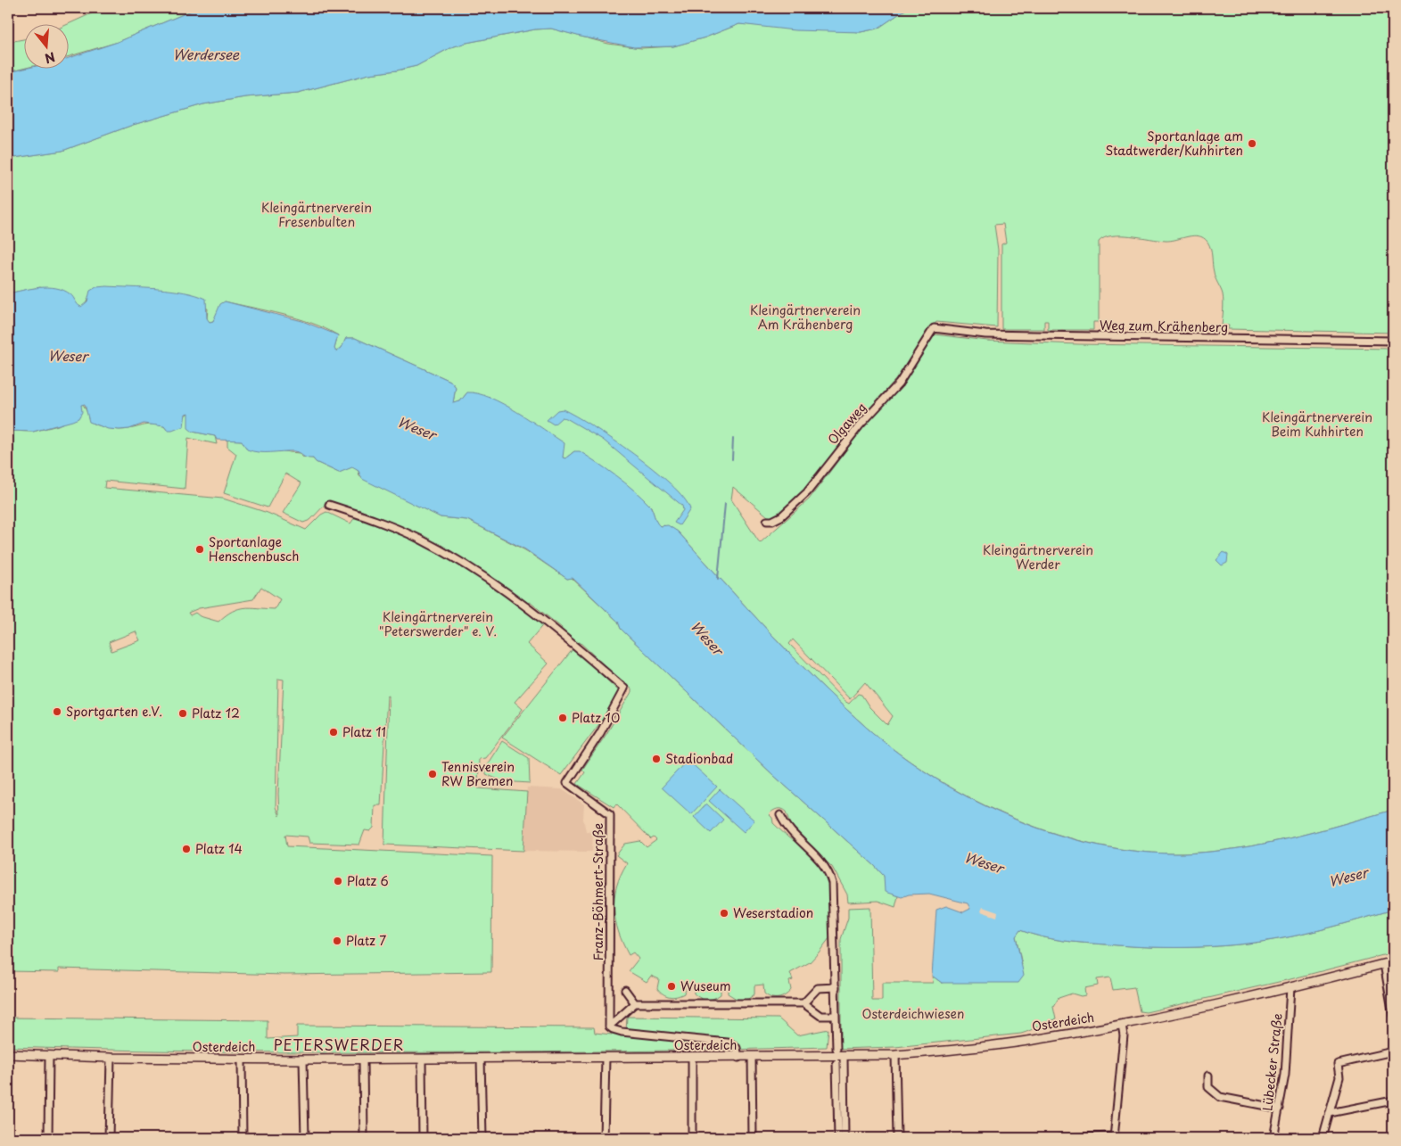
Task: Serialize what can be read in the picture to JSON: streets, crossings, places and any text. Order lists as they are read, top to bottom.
{
  "streets": {
    "main road": ["Osterdeich"],
    "street": [
      "Weg zum Krähenberg",
      "Olgaweg",
      "Franz-Böhmert-Straße",
      "Lübecker Straße"
    ]
  },
  "crossings": [
    ["Weg zum Krähenberg", "Olgaweg"],
    ["Osterdeich", "Lübecker Straße"]
  ],
  "districts": ["PETERSWERDER"],
  "water": ["Werdersee", "Weser"],
  "parks": [
    "Kleingärtnerverein Fresenbulten",
    "Kleingärtnerverein Am Krähenberg",
    "Kleingärtnerverein Beim Kuhhirten",
    "Kleingärtnerverein Werder",
    "Kleingärtnerverein \"Peterswerder\" e. V.",
    "Osterdeichwiesen"
  ],
  "places": [
    "Sportanlage am Stadtwerder/Kuhhirten",
    "Sportanlage Henschenbusch",
    "Sportgarten e.V.",
    "Platz 12",
    "Platz 10",
    "Platz 11",
    "Stadionbad",
    "Tennisverein RW Bremen",
    "Platz 14",
    "Platz 6",
    "Weserstadion",
    "Platz 7",
    "Wuseum"
  ],
  "north": "bottom"
}
